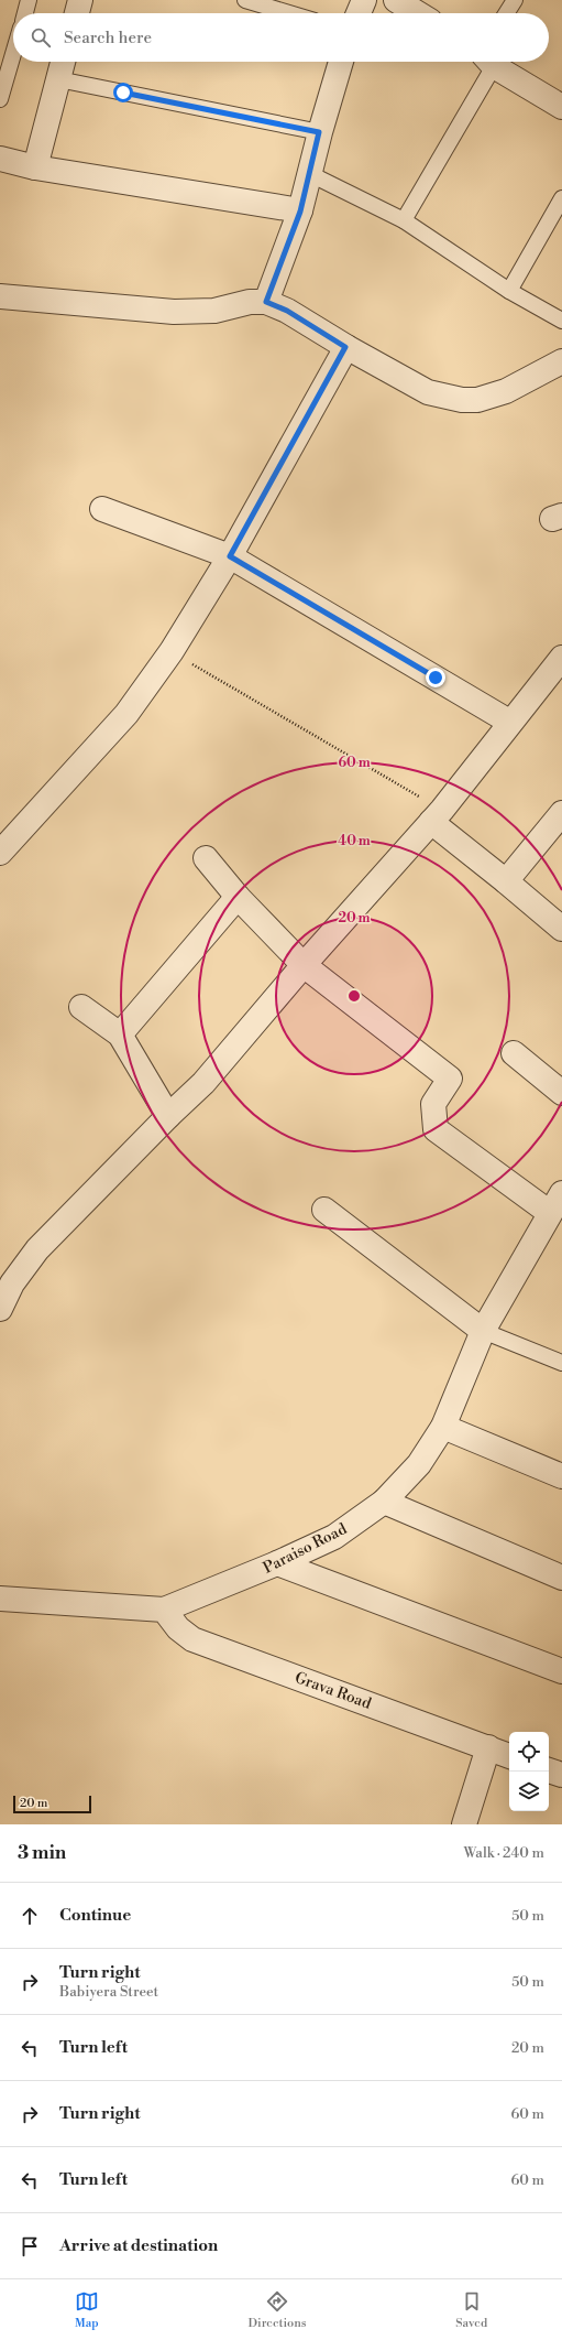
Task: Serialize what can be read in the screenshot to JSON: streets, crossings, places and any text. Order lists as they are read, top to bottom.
{
  "streets": {
    "street": ["Paraiso Road", "Grava Road"]
  },
  "crossings": [
    ["Paraiso Road", "Grava Road"]
  ],
  "scale_bar": "20 m",
  "page": {
    "search": "Search here",
    "scale": "20 m",
    "heading": ["3 min", "Walk · 240 m"],
    "list": [
      ["Continue", "50 m"],
      ["Turn right", "Babiyera Street", "50 m"],
      ["Turn left", "20 m"],
      ["Turn right", "60 m"],
      ["Turn left", "60 m"],
      "Arrive at destination"
    ],
    "nav": ["Map", "Directions", "Saved"]
  },
  "rings": ["60 m", "40 m", "20 m"]
}
